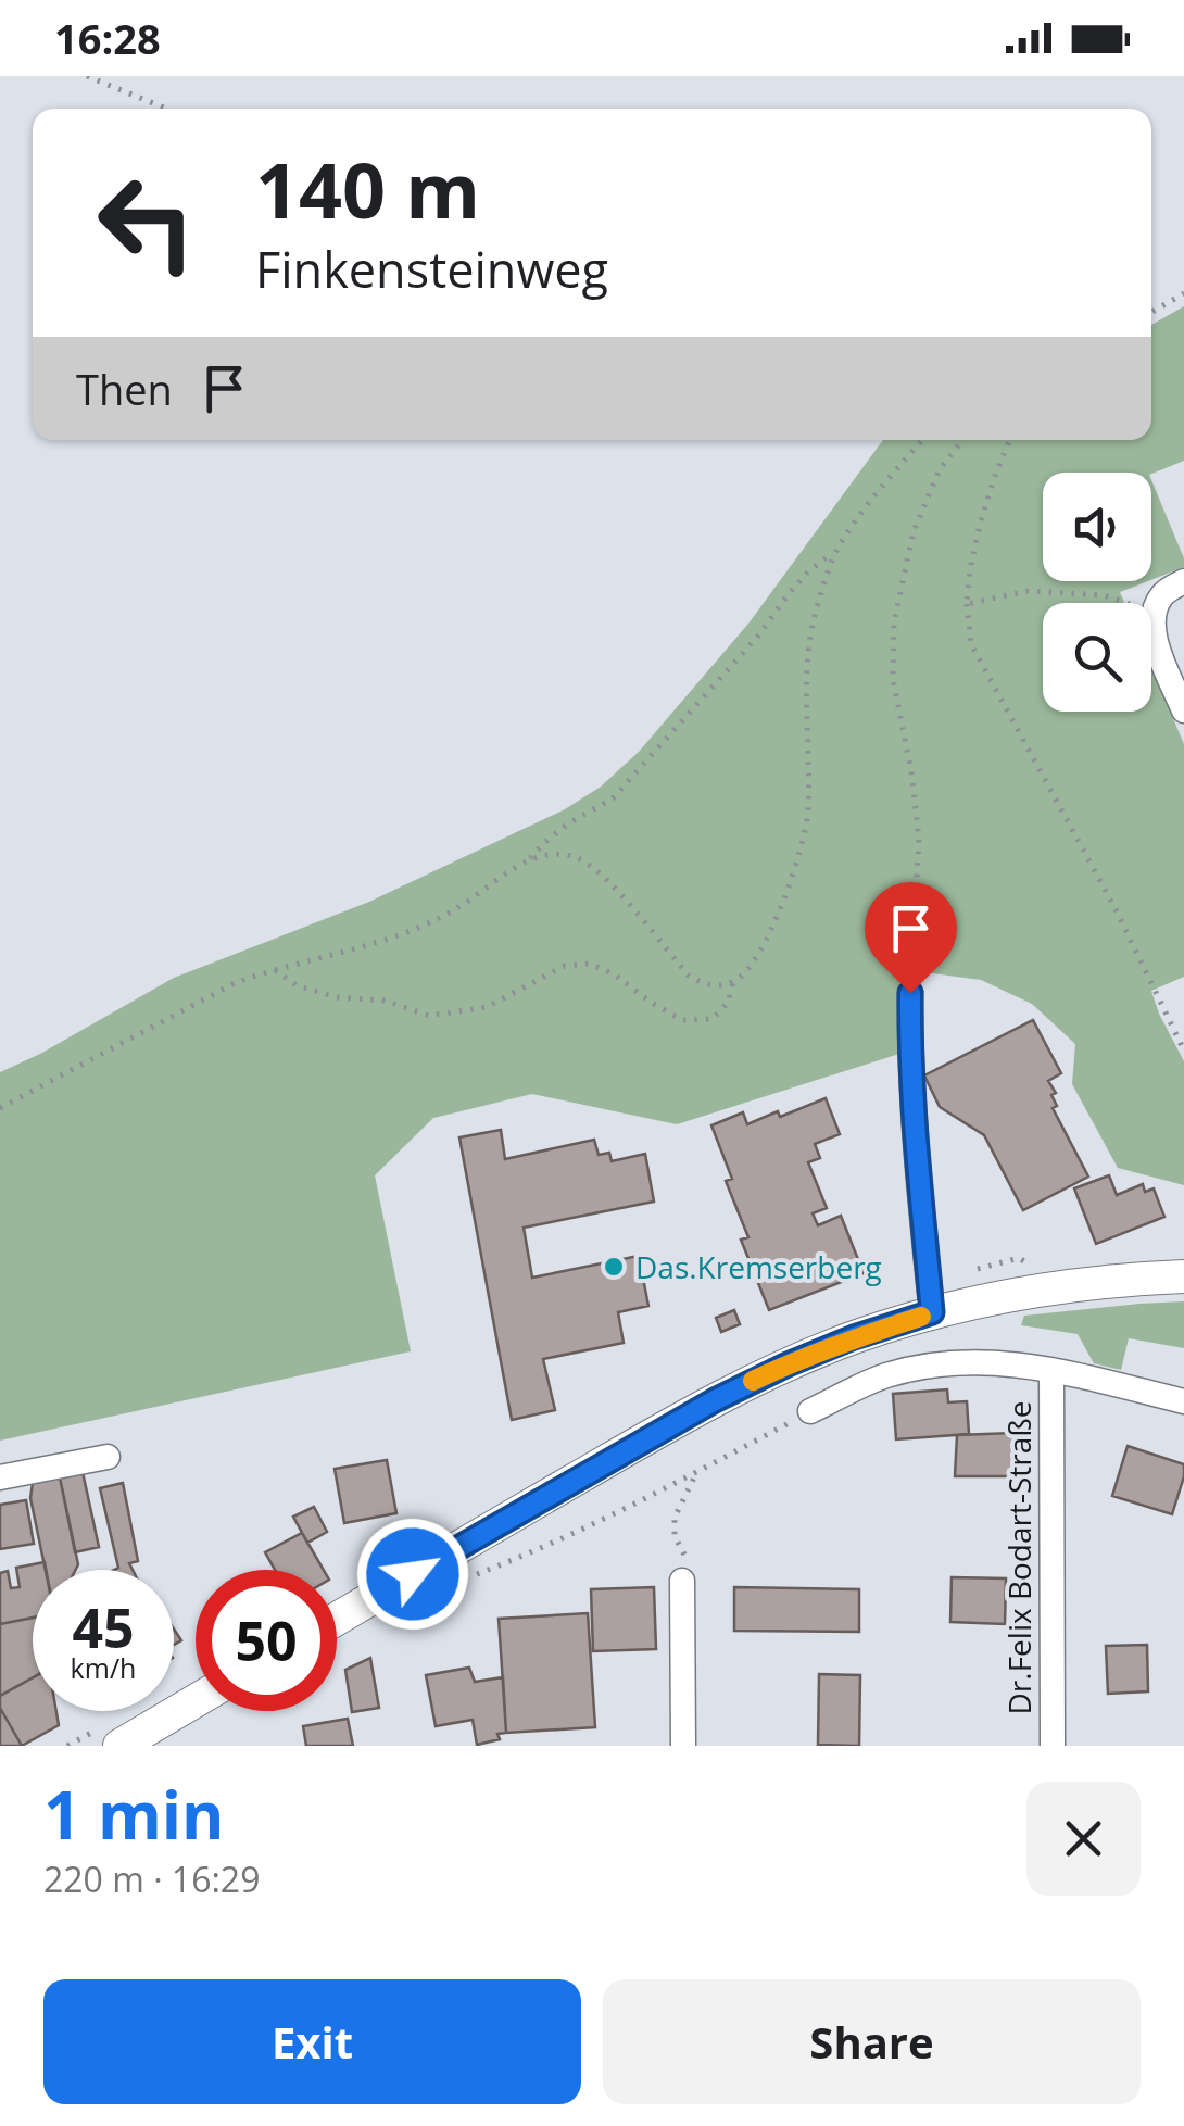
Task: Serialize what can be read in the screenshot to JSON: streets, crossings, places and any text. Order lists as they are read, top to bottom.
{
  "streets": {
    "street": ["Dr.Felix Bodart-Straße"]
  },
  "places": ["Das.Kremserberg"],
  "page": {
    "status": "16:28",
    "turn": ["140 m", "Finkensteinweg"],
    "then": "Then",
    "speed": "45 km/h",
    "limit": "50",
    "heading": ["1 min", "220 m · 16:29"],
    "buttons": ["Exit", "Share"]
  }
}
